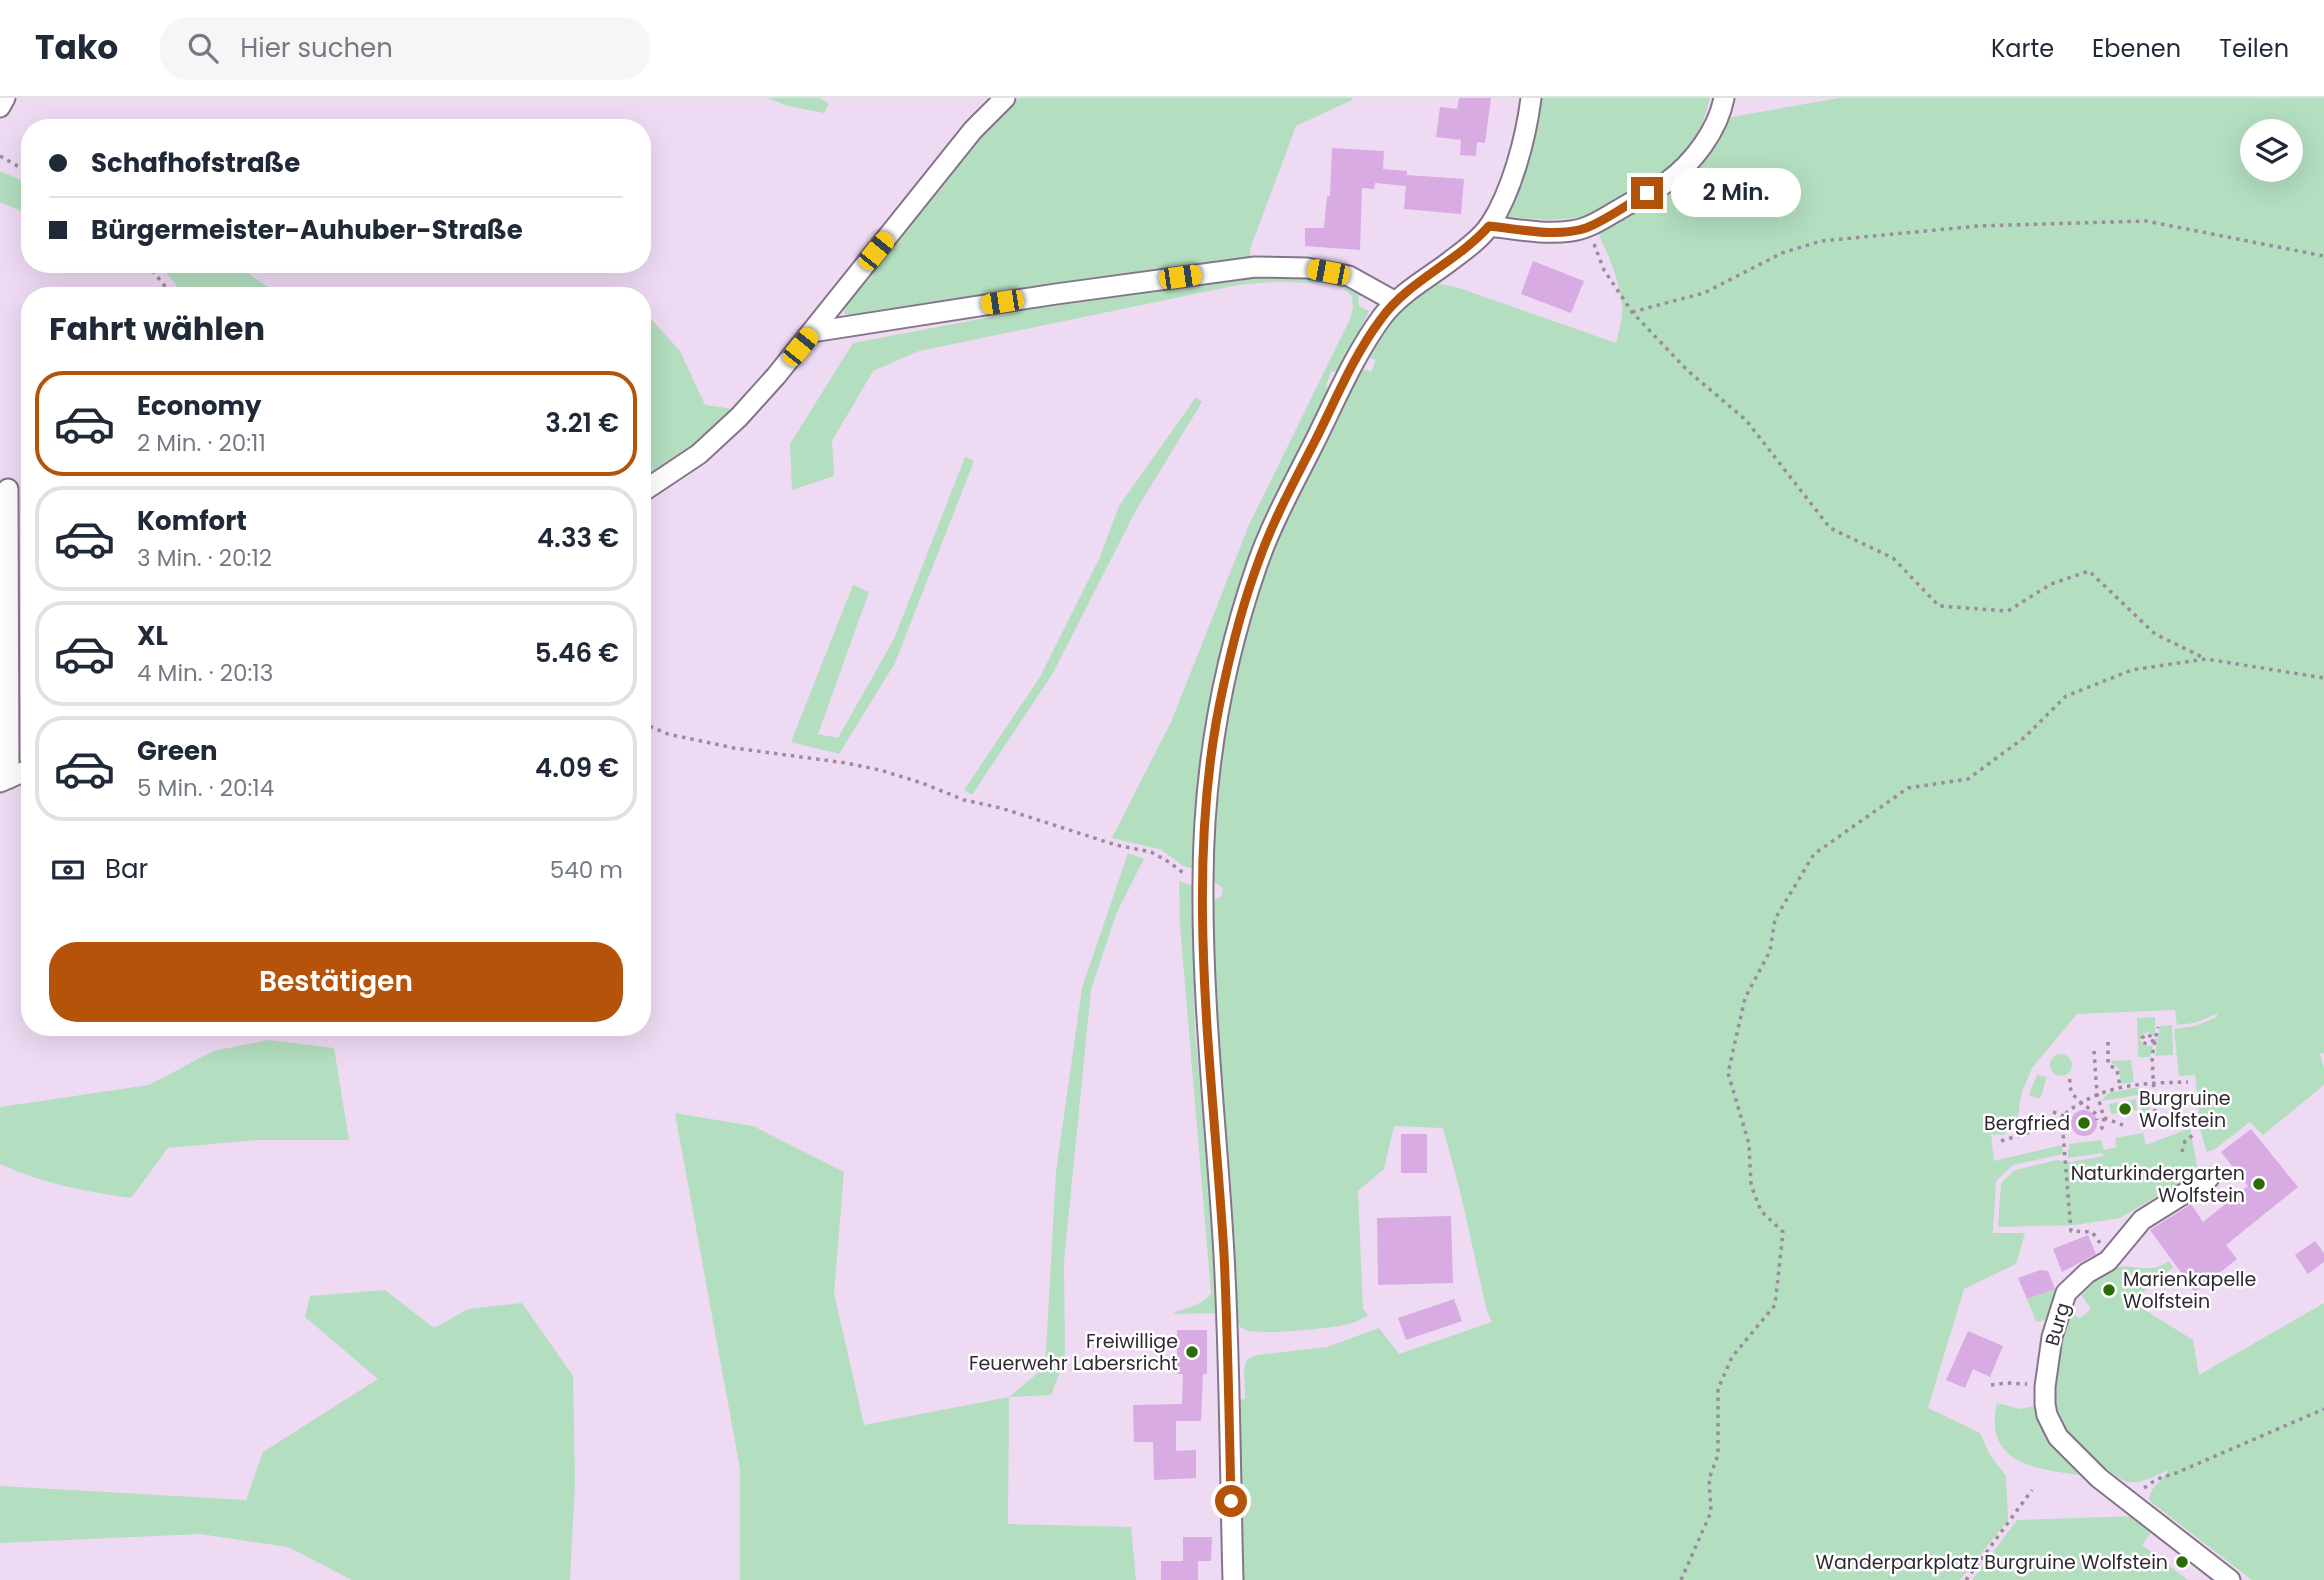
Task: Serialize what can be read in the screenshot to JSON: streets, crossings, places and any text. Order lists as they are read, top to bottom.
{
  "streets": {
    "street": ["Burg"]
  },
  "places": [
    "Burgruine Wolfstein",
    "Bergfried",
    "Naturkindergarten Wolfstein",
    "Marienkapelle Wolfstein",
    "Freiwillige Feuerwehr Labersricht",
    "Wanderparkplatz Burgruine Wolfstein"
  ],
  "page": {
    "header": "Tako",
    "search": "Hier suchen",
    "nav": ["Karte", "Ebenen", "Teilen"],
    "banner": ["Schafhofstraße", "Bürgermeister-Auhuber-Straße"],
    "bubble": "2 Min.",
    "heading": "Fahrt wählen",
    "list": [
      {
        "name": "Economy",
        "note": "2 Min. · 20:11",
        "value": "3.21 €"
      },
      {
        "name": "Komfort",
        "note": "3 Min. · 20:12",
        "value": "4.33 €"
      },
      {
        "name": "XL",
        "note": "4 Min. · 20:13",
        "value": "5.46 €"
      },
      {
        "name": "Green",
        "note": "5 Min. · 20:14",
        "value": "4.09 €"
      }
    ],
    "pay": ["Bar", "540 m"],
    "buttons": "Bestätigen"
  }
}
